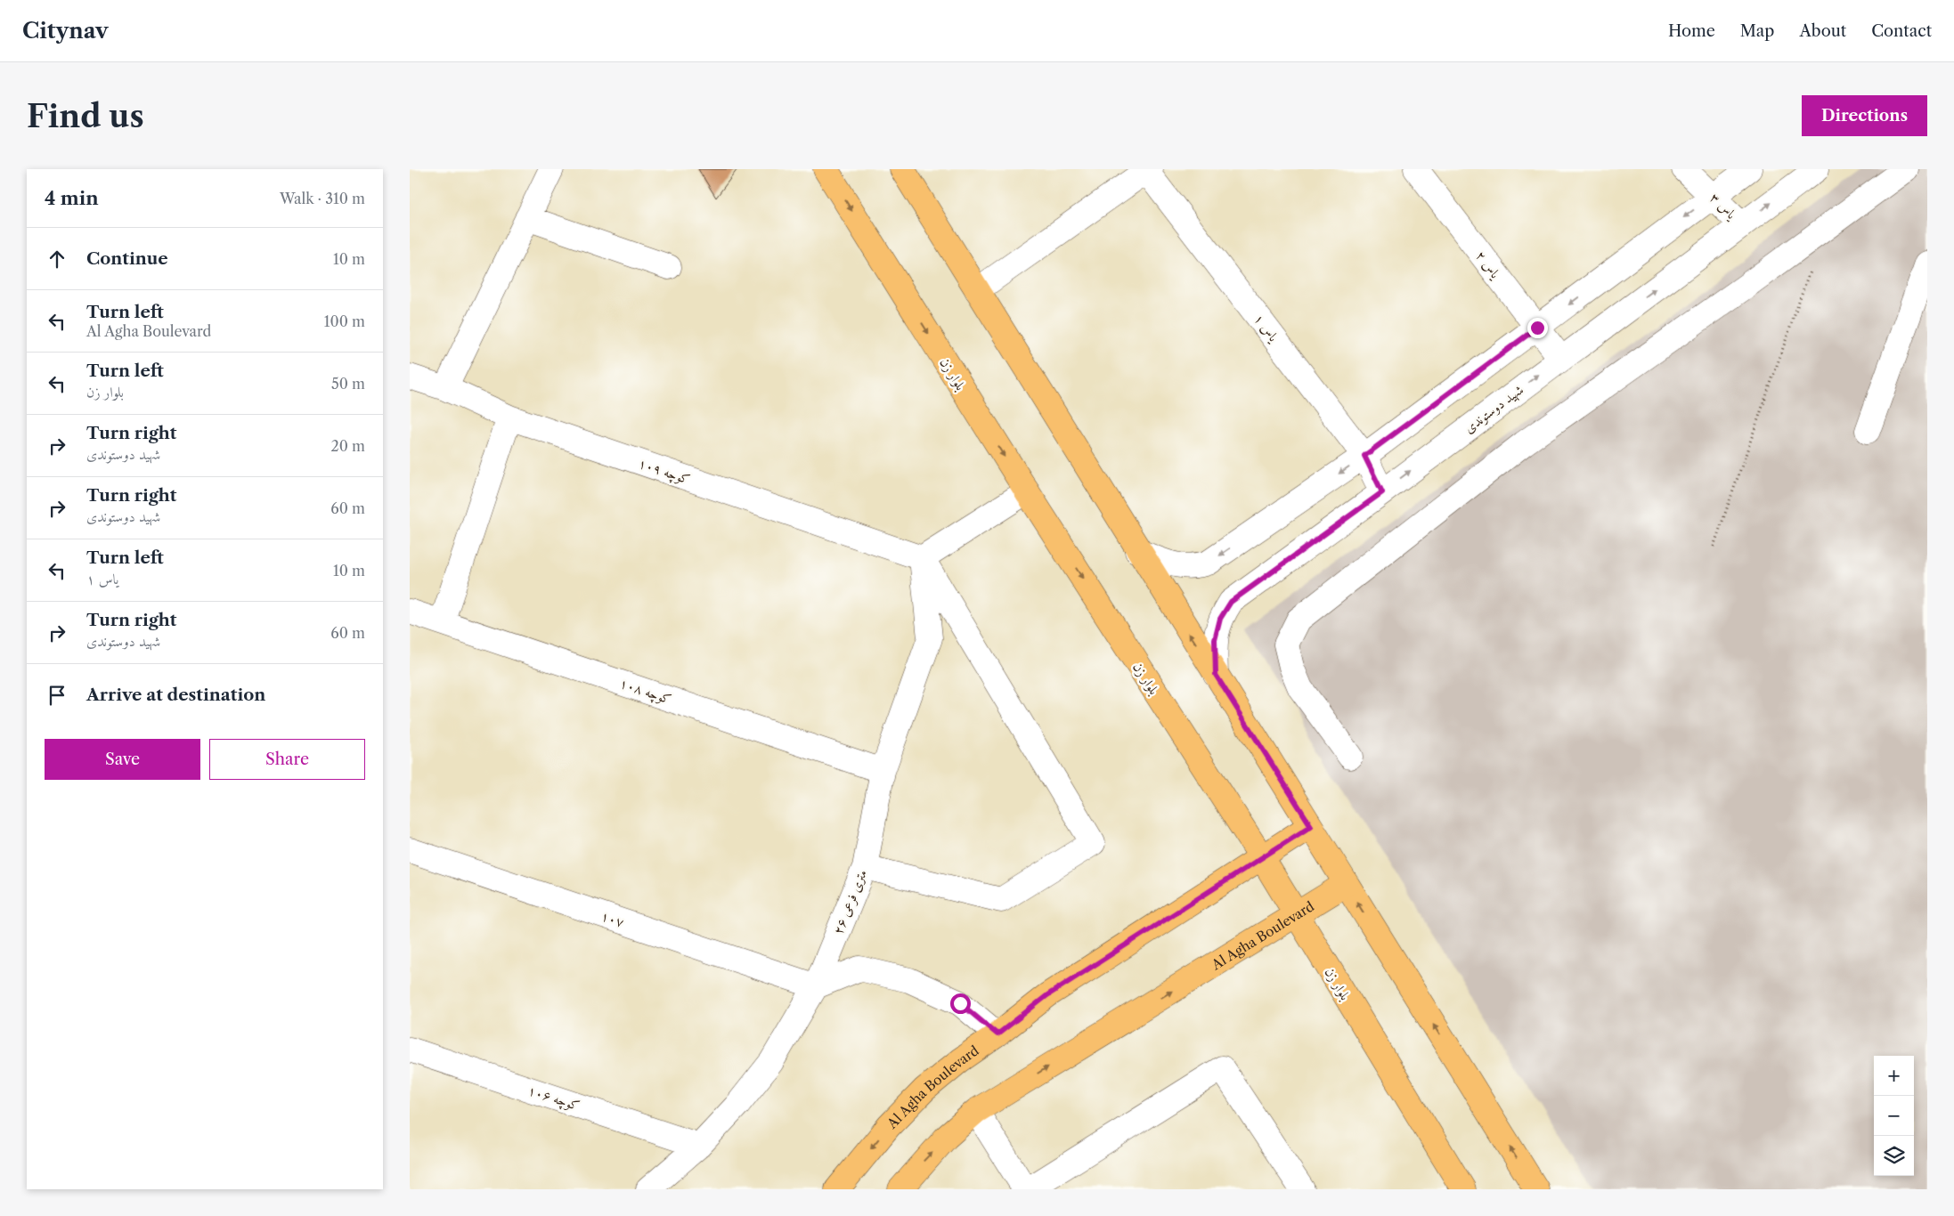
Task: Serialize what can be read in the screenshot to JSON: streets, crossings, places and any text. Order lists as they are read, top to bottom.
{
  "streets": {
    "main road": ["بلوار زن", "Al Agha Boulevard"],
    "street": [
      "یاس ۳",
      "یاس ۲",
      "یاس ۱",
      "شهید دوستوندی",
      "کوچه ۱۰۹",
      "کوچه ۱۰۸",
      "۲۶ متری فرعی",
      "۱۰۷",
      "کوچه ۱۰۶"
    ]
  },
  "crossings": [
    ["یاس ۳", "شهید دوستوندی"],
    ["یاس ۲", "شهید دوستوندی"],
    ["یاس ۱", "شهید دوستوندی"],
    ["بلوار زن", "Al Agha Boulevard"],
    ["کوچه ۱۰۹", "۲۶ متری فرعی"],
    ["کوچه ۱۰۸", "۲۶ متری فرعی"],
    ["۲۶ متری فرعی", "۱۰۷"],
    ["۲۶ متری فرعی", "کوچه ۱۰۶"]
  ],
  "page": {
    "header": "Citynav",
    "nav": [
      "Home",
      "Map",
      "About",
      "Contact"
    ],
    "buttons": [
      "Directions",
      ["Save", "Share"]
    ],
    "title": "Find us",
    "heading": ["4 min", "Walk · 310 m"],
    "list": [
      ["Continue", "10 m"],
      ["Turn left", "Al Agha Boulevard", "100 m"],
      ["Turn left", "بلوار زن", "50 m"],
      ["Turn right", "شهید دوستوندی", "20 m"],
      ["Turn right", "شهید دوستوندی", "60 m"],
      ["Turn left", "یاس ۱", "10 m"],
      ["Turn right", "شهید دوستوندی", "60 m"],
      "Arrive at destination"
    ],
    "map_buttons": ["+", "−"]
  }
}
